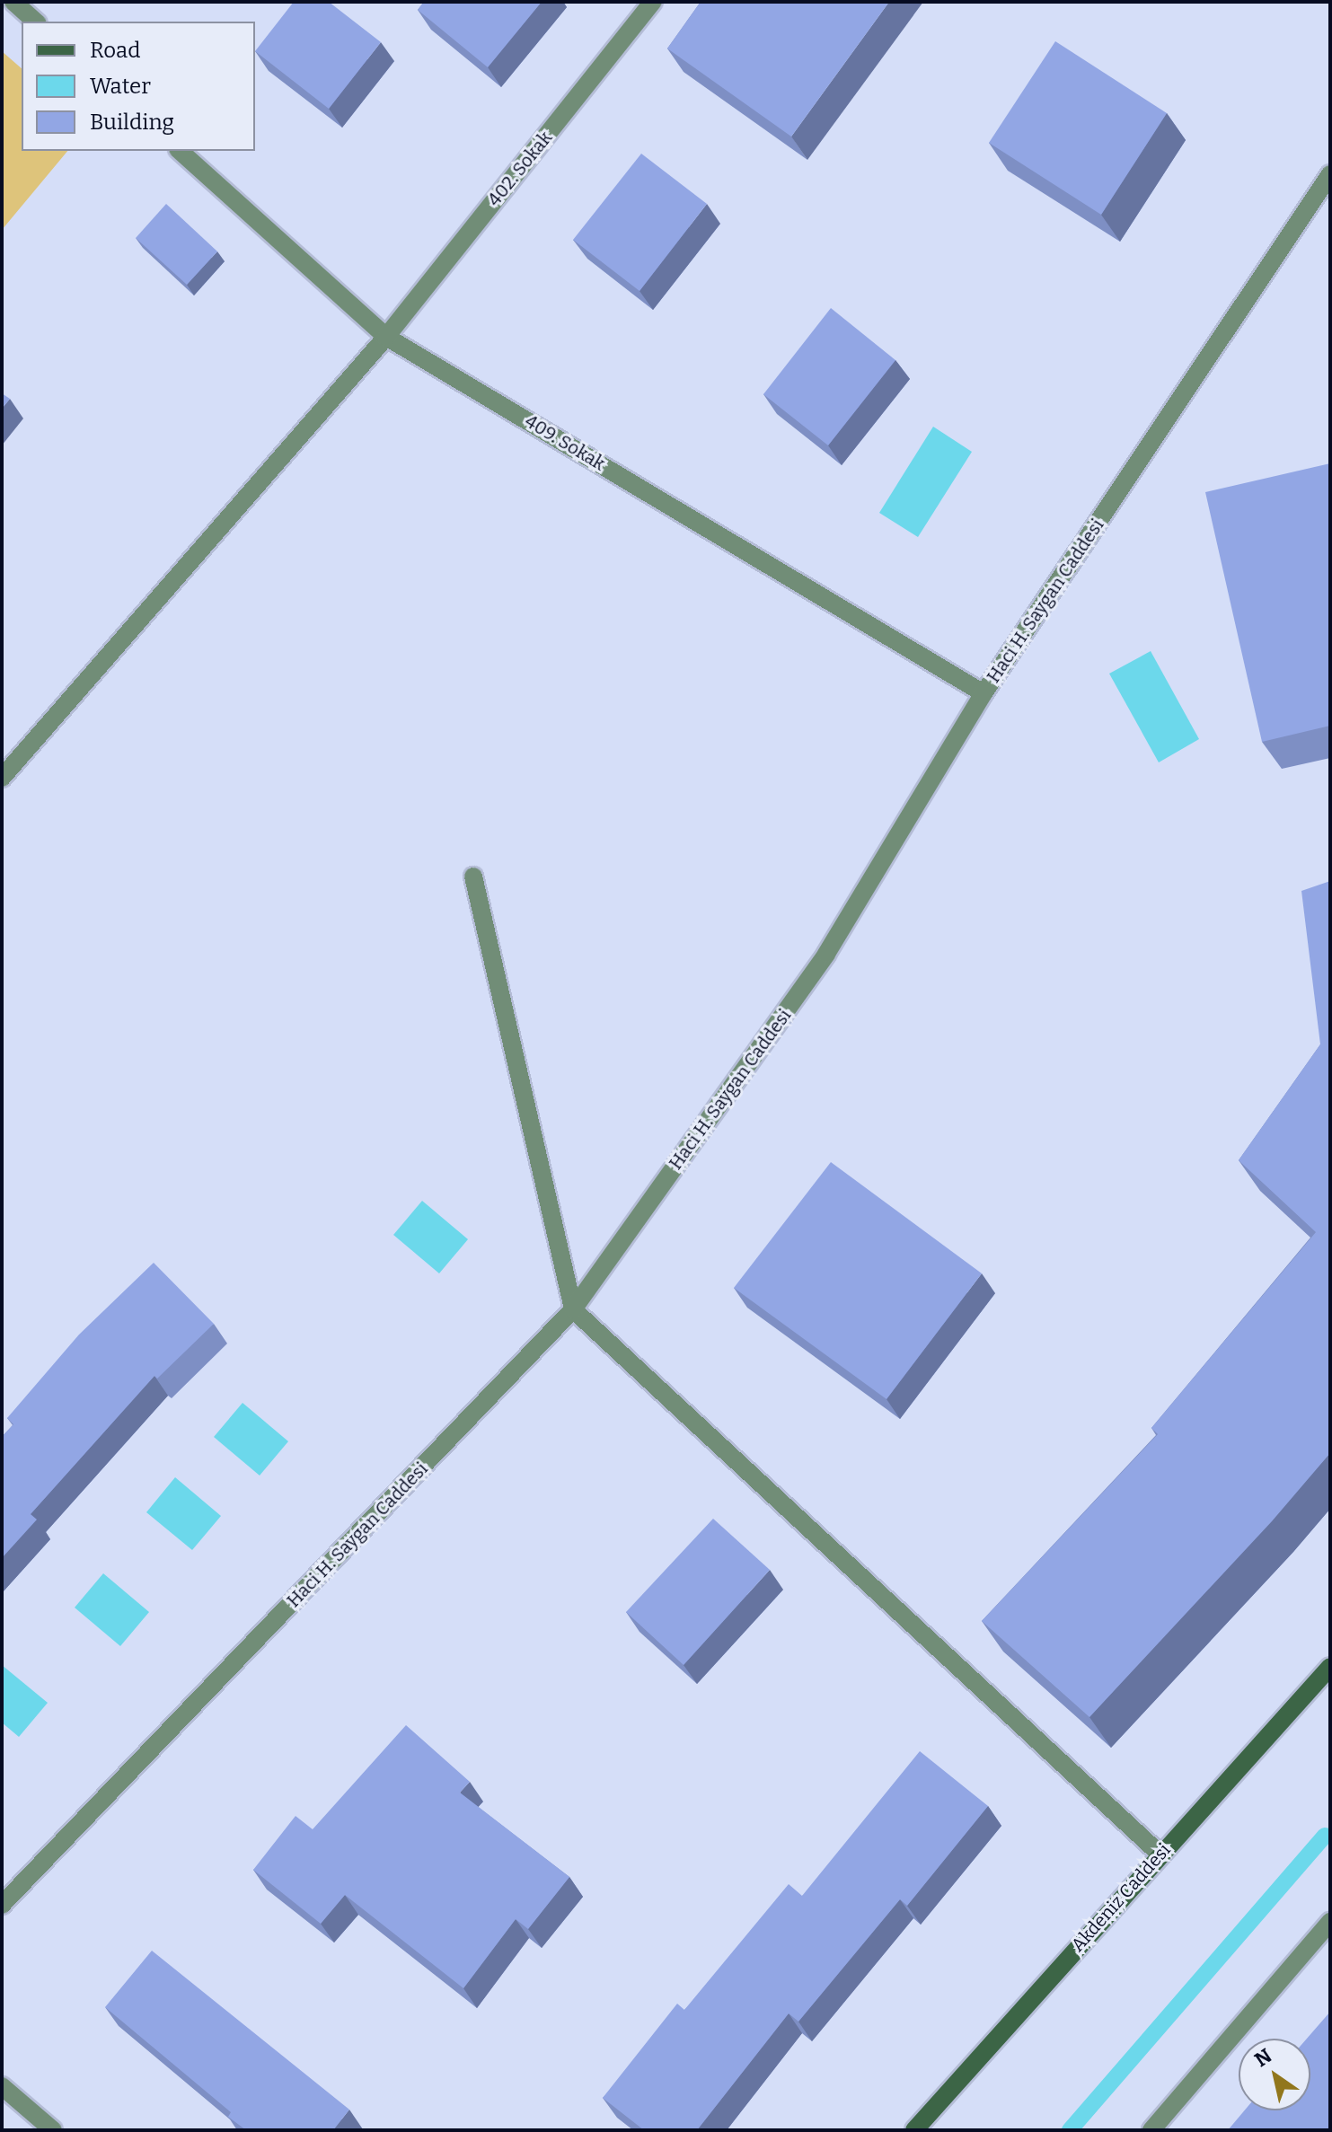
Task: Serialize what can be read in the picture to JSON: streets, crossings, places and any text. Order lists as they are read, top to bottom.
{
  "streets": {
    "main road": ["Akdeniz Caddesi"],
    "street": ["402. Sokak", "409. Sokak", "Haci H. Saygan Caddesi"]
  },
  "crossings": [
    ["402. Sokak", "409. Sokak"],
    ["409. Sokak", "Haci H. Saygan Caddesi"]
  ],
  "legend": ["Road", "Water", "Building"],
  "north": "top left"
}
